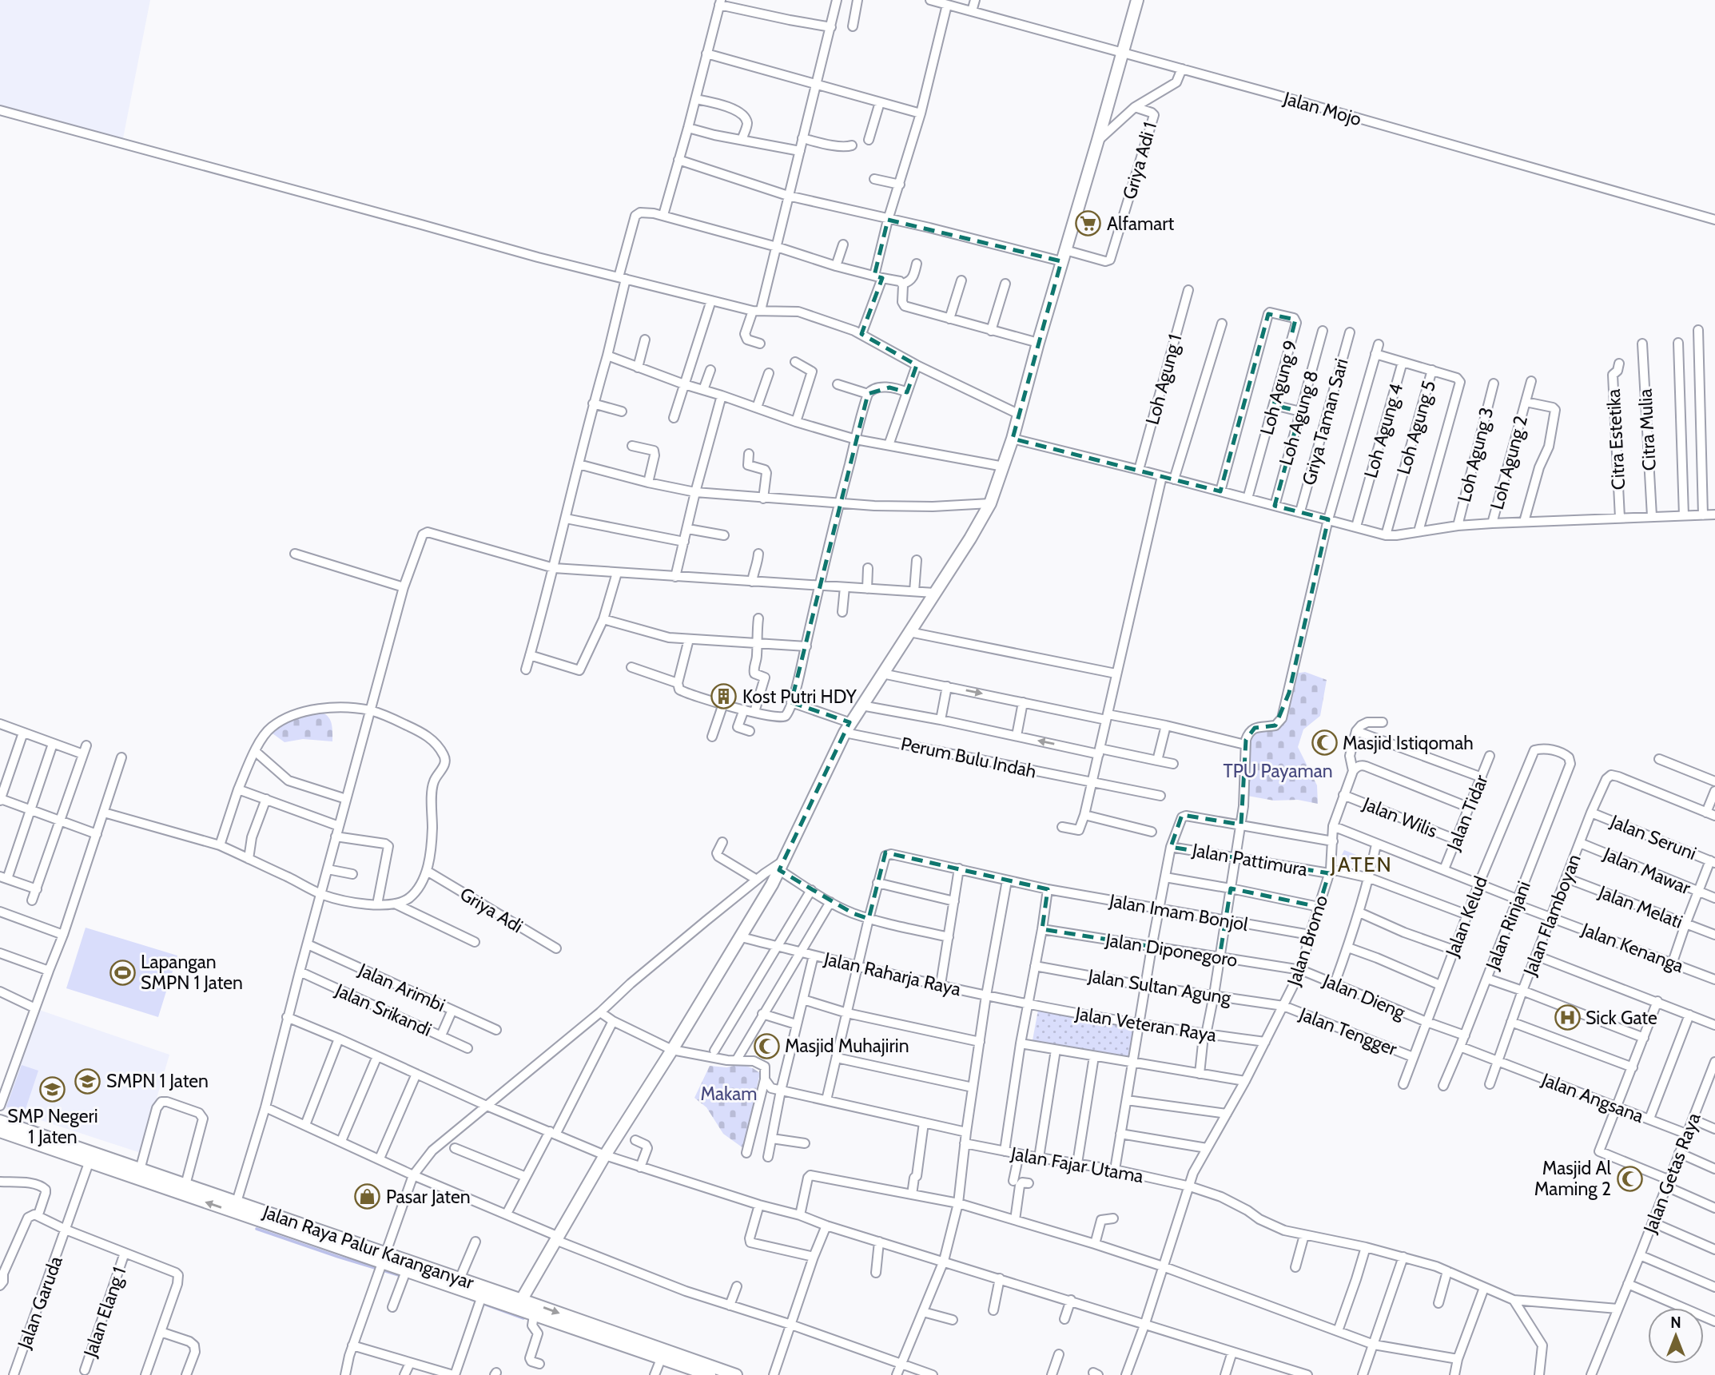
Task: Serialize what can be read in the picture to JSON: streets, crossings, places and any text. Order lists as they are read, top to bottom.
{
  "streets": {
    "main road": ["Jalan Raya Palur Karanganyar"],
    "street": [
      "Jalan Mojo",
      "Griya Adi 1",
      "Loh Agung 1",
      "Loh Agung 9",
      "Loh Agung 8",
      "Griya Taman Sari",
      "Loh Agung 5",
      "Citra Mulia",
      "Loh Agung 4",
      "Citra Estetika",
      "Loh Agung 3",
      "Loh Agung 2",
      "Perum Bulu Indah",
      "Jalan Tidar",
      "Jalan Wilis",
      "Jalan Seruni",
      "Jalan Pattimura",
      "Jalan Mawar",
      "Jalan Melati",
      "Griya Adi",
      "Jalan Imam Bonjol",
      "Jalan Flamboyan",
      "Jalan Kelud",
      "Jalan Rinjani",
      "Jalan Bromo",
      "Jalan Kenanga",
      "Jalan Diponegoro",
      "Jalan Raharja Raya",
      "Jalan Sultan Agung",
      "Jalan Arimbi",
      "Jalan Dieng",
      "Jalan Srikandi",
      "Jalan Veteran Raya",
      "Jalan Tengger",
      "Jalan Angsana",
      "Jalan Fajar Utama",
      "Jalan Getas Raya",
      "Jalan Garuda",
      "Jalan Elang 1"
    ]
  },
  "crossings": [
    ["Jalan Tidar", "Jalan Wilis"],
    ["Jalan Tidar", "Jalan Kenanga"],
    ["Jalan Wilis", "Jalan Bromo"],
    ["Jalan Seruni", "Jalan Flamboyan"],
    ["Jalan Pattimura", "Jalan Kelud"],
    ["Jalan Pattimura", "Jalan Bromo"],
    ["Jalan Mawar", "Jalan Flamboyan"],
    ["Jalan Melati", "Jalan Flamboyan"],
    ["Jalan Imam Bonjol", "Jalan Bromo"],
    ["Jalan Flamboyan", "Jalan Kenanga"],
    ["Jalan Flamboyan", "Jalan Angsana"],
    ["Jalan Kelud", "Jalan Rinjani"],
    ["Jalan Kelud", "Jalan Kenanga"],
    ["Jalan Kelud", "Jalan Dieng"],
    ["Jalan Kelud", "Jalan Tengger"],
    ["Jalan Rinjani", "Jalan Kenanga"],
    ["Jalan Rinjani", "Jalan Dieng"],
    ["Jalan Rinjani", "Jalan Angsana"],
    ["Jalan Bromo", "Jalan Kenanga"],
    ["Jalan Bromo", "Jalan Diponegoro"],
    ["Jalan Bromo", "Jalan Sultan Agung"],
    ["Jalan Bromo", "Jalan Dieng"],
    ["Jalan Bromo", "Jalan Veteran Raya"],
    ["Jalan Bromo", "Jalan Tengger"],
    ["Jalan Bromo", "Jalan Fajar Utama"],
    ["Jalan Diponegoro", "Jalan Dieng"],
    ["Jalan Raharja Raya", "Jalan Veteran Raya"],
    ["Jalan Sultan Agung", "Jalan Tengger"],
    ["Jalan Angsana", "Jalan Getas Raya"],
    ["Jalan Fajar Utama", "Jalan Getas Raya"],
    ["Jalan Raya Palur Karanganyar", "Jalan Garuda"]
  ],
  "districts": ["JATEN"],
  "parks": ["TPU Payaman", "Makam"],
  "places": {
    "supermarket": ["Alfamart"],
    "building": ["Kost Putri HDY"],
    "mosque": ["Masjid Istiqomah", "Masjid Muhajirin", "Masjid Al Maming 2"],
    "sports": ["Lapangan SMPN 1 Jaten"],
    "hospital": ["Sick Gate"],
    "school or university": ["SMPN 1 Jaten", "SMP Negeri 1 Jaten"],
    "shop": ["Pasar Jaten"]
  },
  "north": "top"
}
